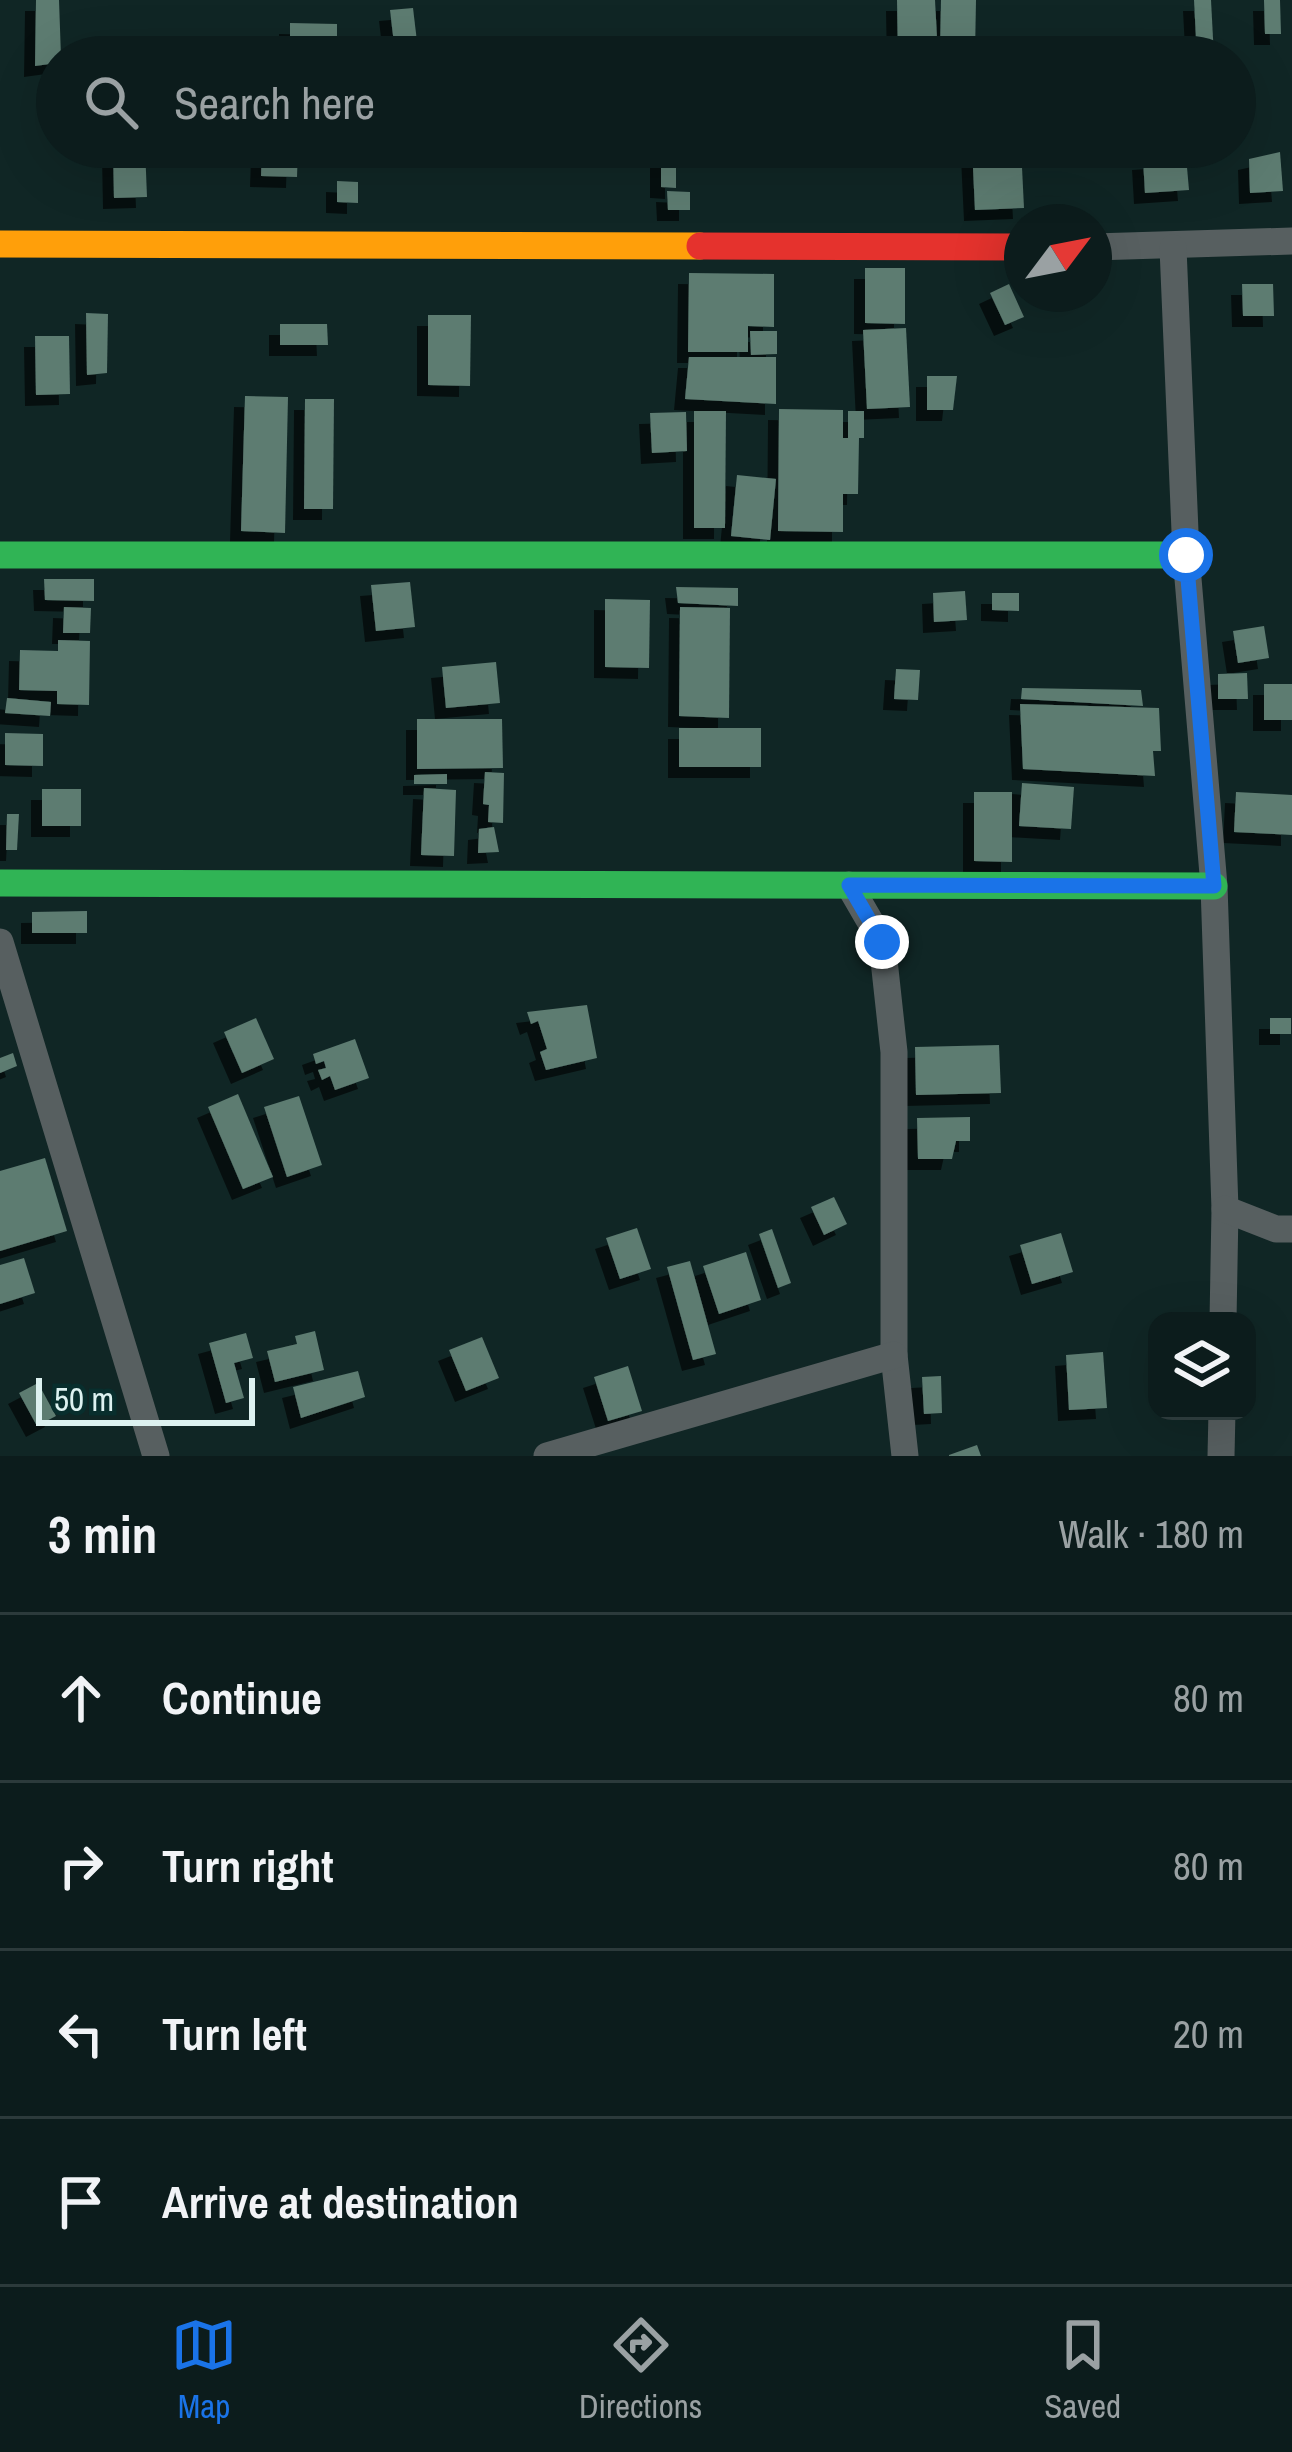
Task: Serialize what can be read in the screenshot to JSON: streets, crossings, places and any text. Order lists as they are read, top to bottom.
{
  "scale_bar": "50 m",
  "north": "top right",
  "page": {
    "search": "Search here",
    "scale": "50 m",
    "heading": ["3 min", "Walk · 180 m"],
    "list": [
      ["Continue", "80 m"],
      ["Turn right", "80 m"],
      ["Turn left", "20 m"],
      "Arrive at destination"
    ],
    "nav": ["Map", "Directions", "Saved"]
  }
}
